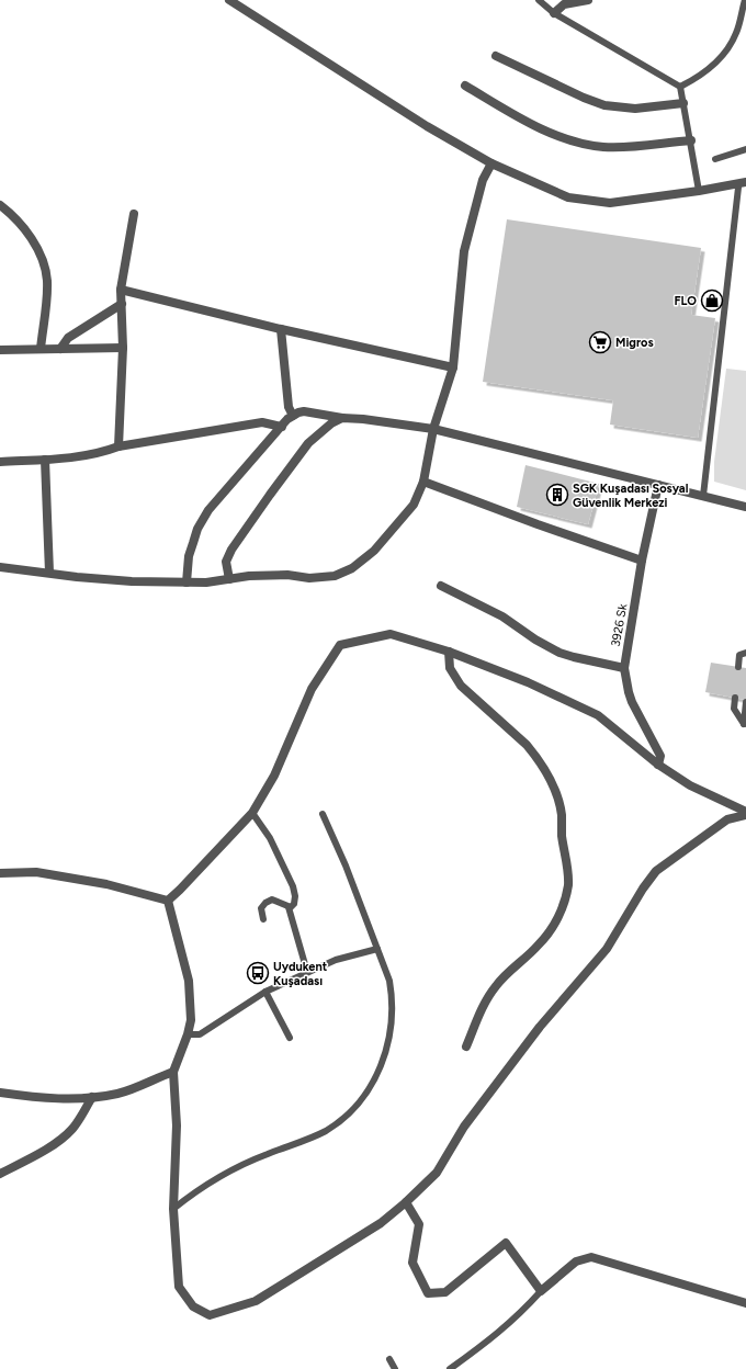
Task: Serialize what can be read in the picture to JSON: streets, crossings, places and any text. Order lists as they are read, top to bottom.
{
  "streets": {
    "street": ["3926 Sk"]
  },
  "places": {
    "shop": ["FLO"],
    "supermarket": ["Migros"],
    "building": ["SGK Kuşadası Sosyal Güvenlik Merkezi"],
    "bus stop": ["Uydukent Kuşadası"]
  }
}
